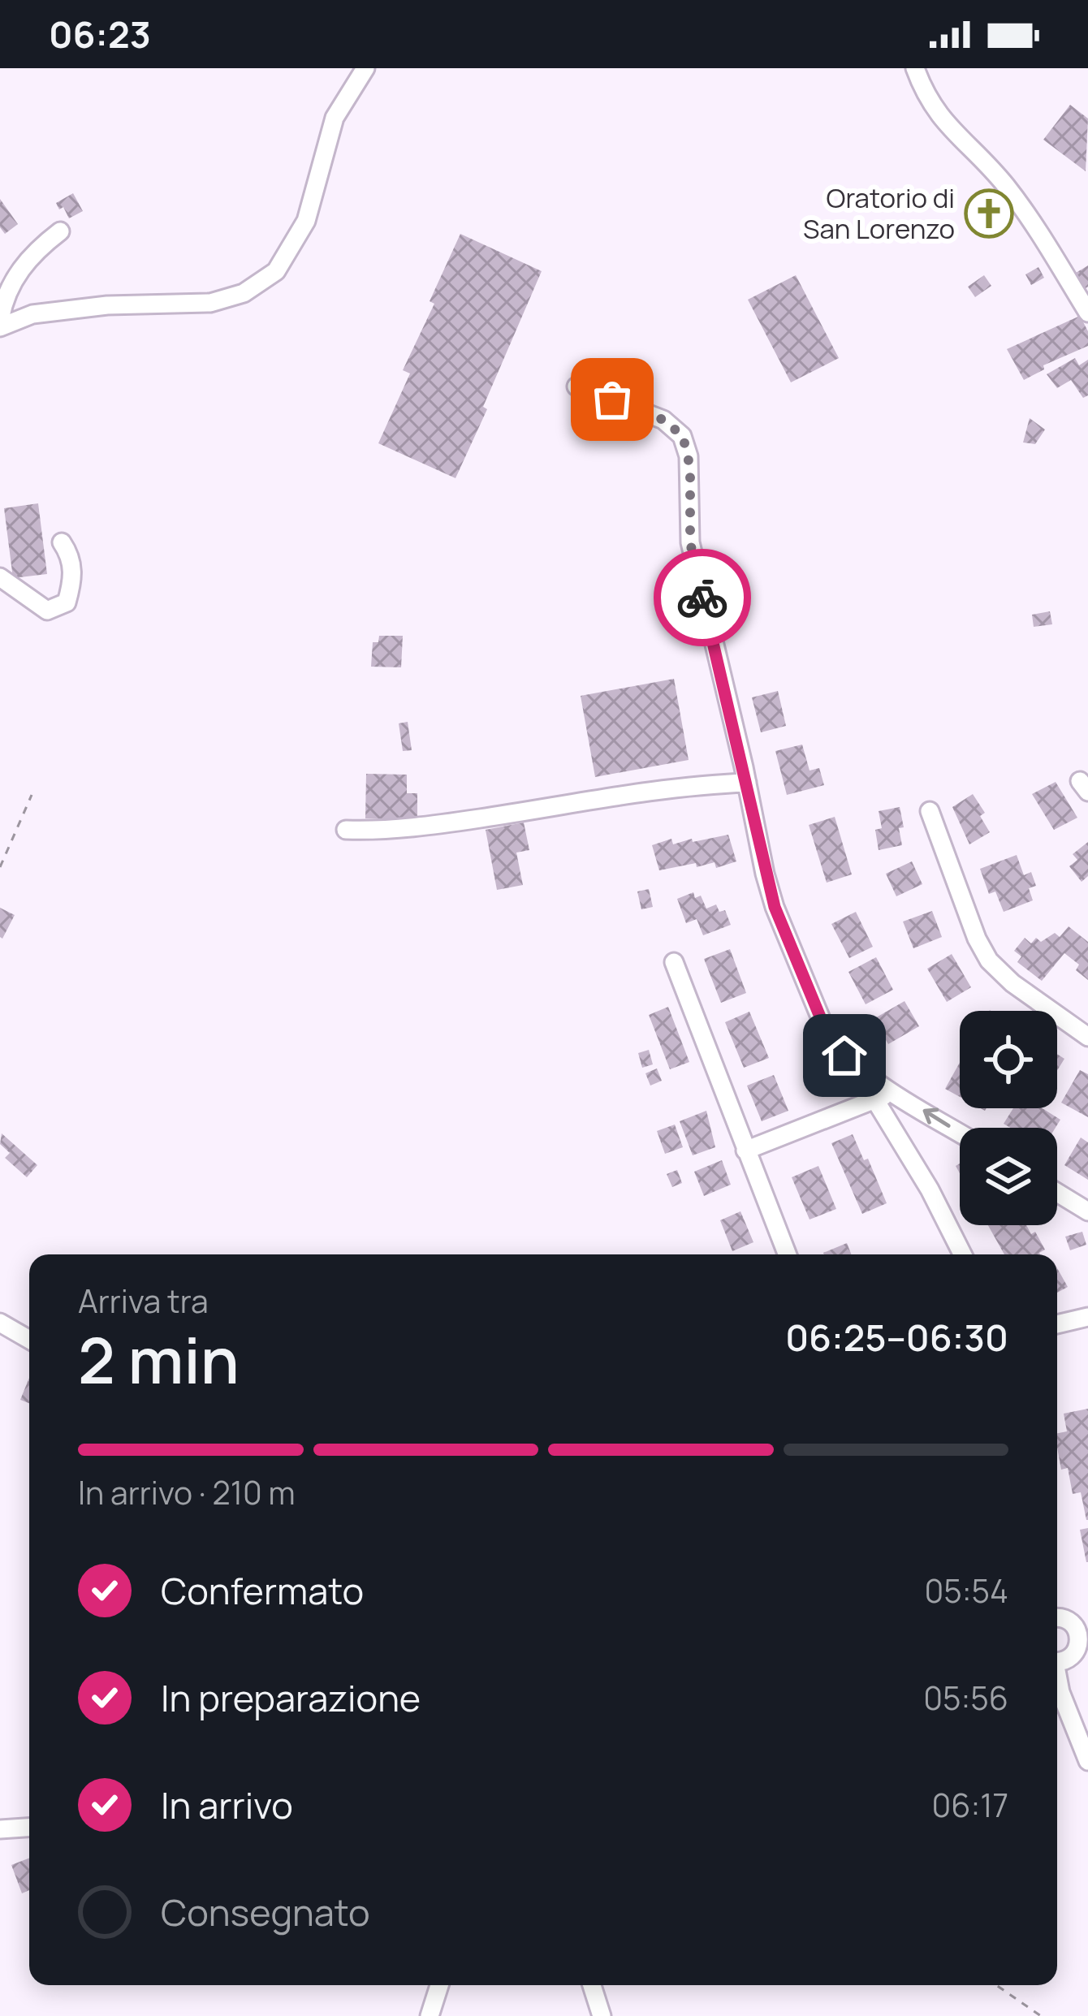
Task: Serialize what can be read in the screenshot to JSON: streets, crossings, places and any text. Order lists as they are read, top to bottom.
{
  "places": {
    "church": ["Oratorio di San Lorenzo"]
  },
  "page": {
    "status": "06:23",
    "heading": ["2 min", "Arriva tra", "06:25–06:30"],
    "bar": "In arrivo · 210 m",
    "list": [
      ["Confermato", "05:54"],
      ["In preparazione", "05:56"],
      ["In arrivo", "06:17"],
      "Consegnato"
    ]
  }
}
